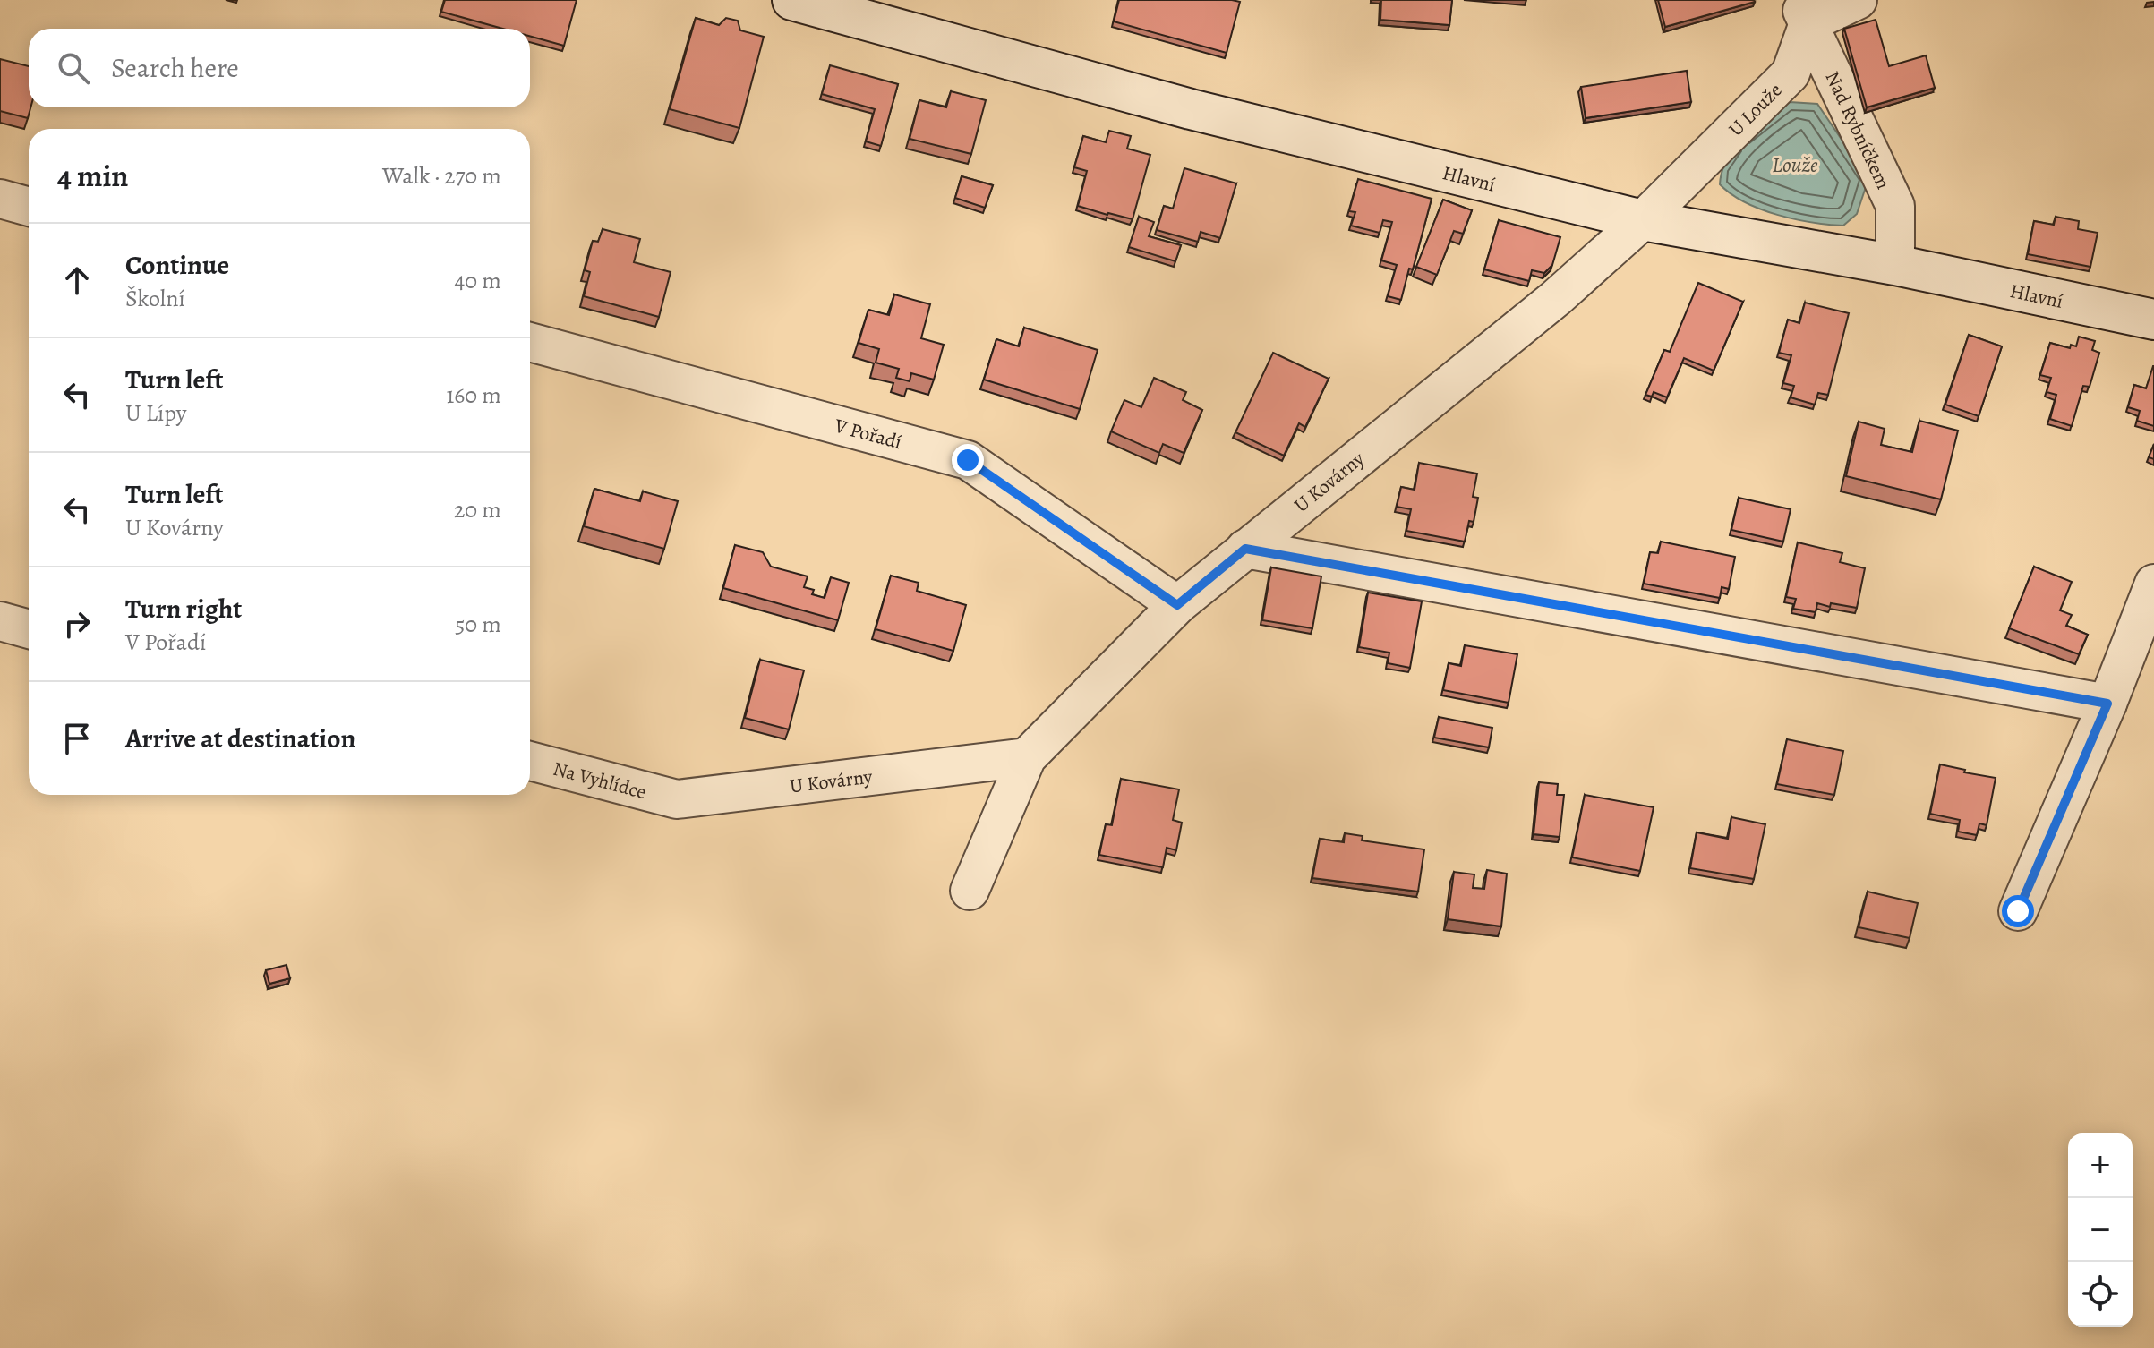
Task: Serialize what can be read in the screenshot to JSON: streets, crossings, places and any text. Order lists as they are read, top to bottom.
{
  "streets": {
    "main road": ["Hlavní"],
    "street": [
      "U Louže",
      "Nad Rybníčkem",
      "V Pořadí",
      "U Kovárny",
      "Na Vyhlídce"
    ]
  },
  "crossings": [
    ["U Louže", "Nad Rybníčkem"],
    ["U Louže", "Hlavní"],
    ["U Louže", "U Kovárny"],
    ["Nad Rybníčkem", "Hlavní"],
    ["Hlavní", "U Kovárny"],
    ["V Pořadí", "U Kovárny"],
    ["U Kovárny", "Na Vyhlídce"]
  ],
  "water": ["Louže"],
  "page": {
    "search": "Search here",
    "heading": ["4 min", "Walk · 270 m"],
    "list": [
      ["Continue", "Školní", "40 m"],
      ["Turn left", "U Lípy", "160 m"],
      ["Turn left", "U Kovárny", "20 m"],
      ["Turn right", "V Pořadí", "50 m"],
      "Arrive at destination"
    ],
    "map_buttons": ["+", "−"]
  }
}
